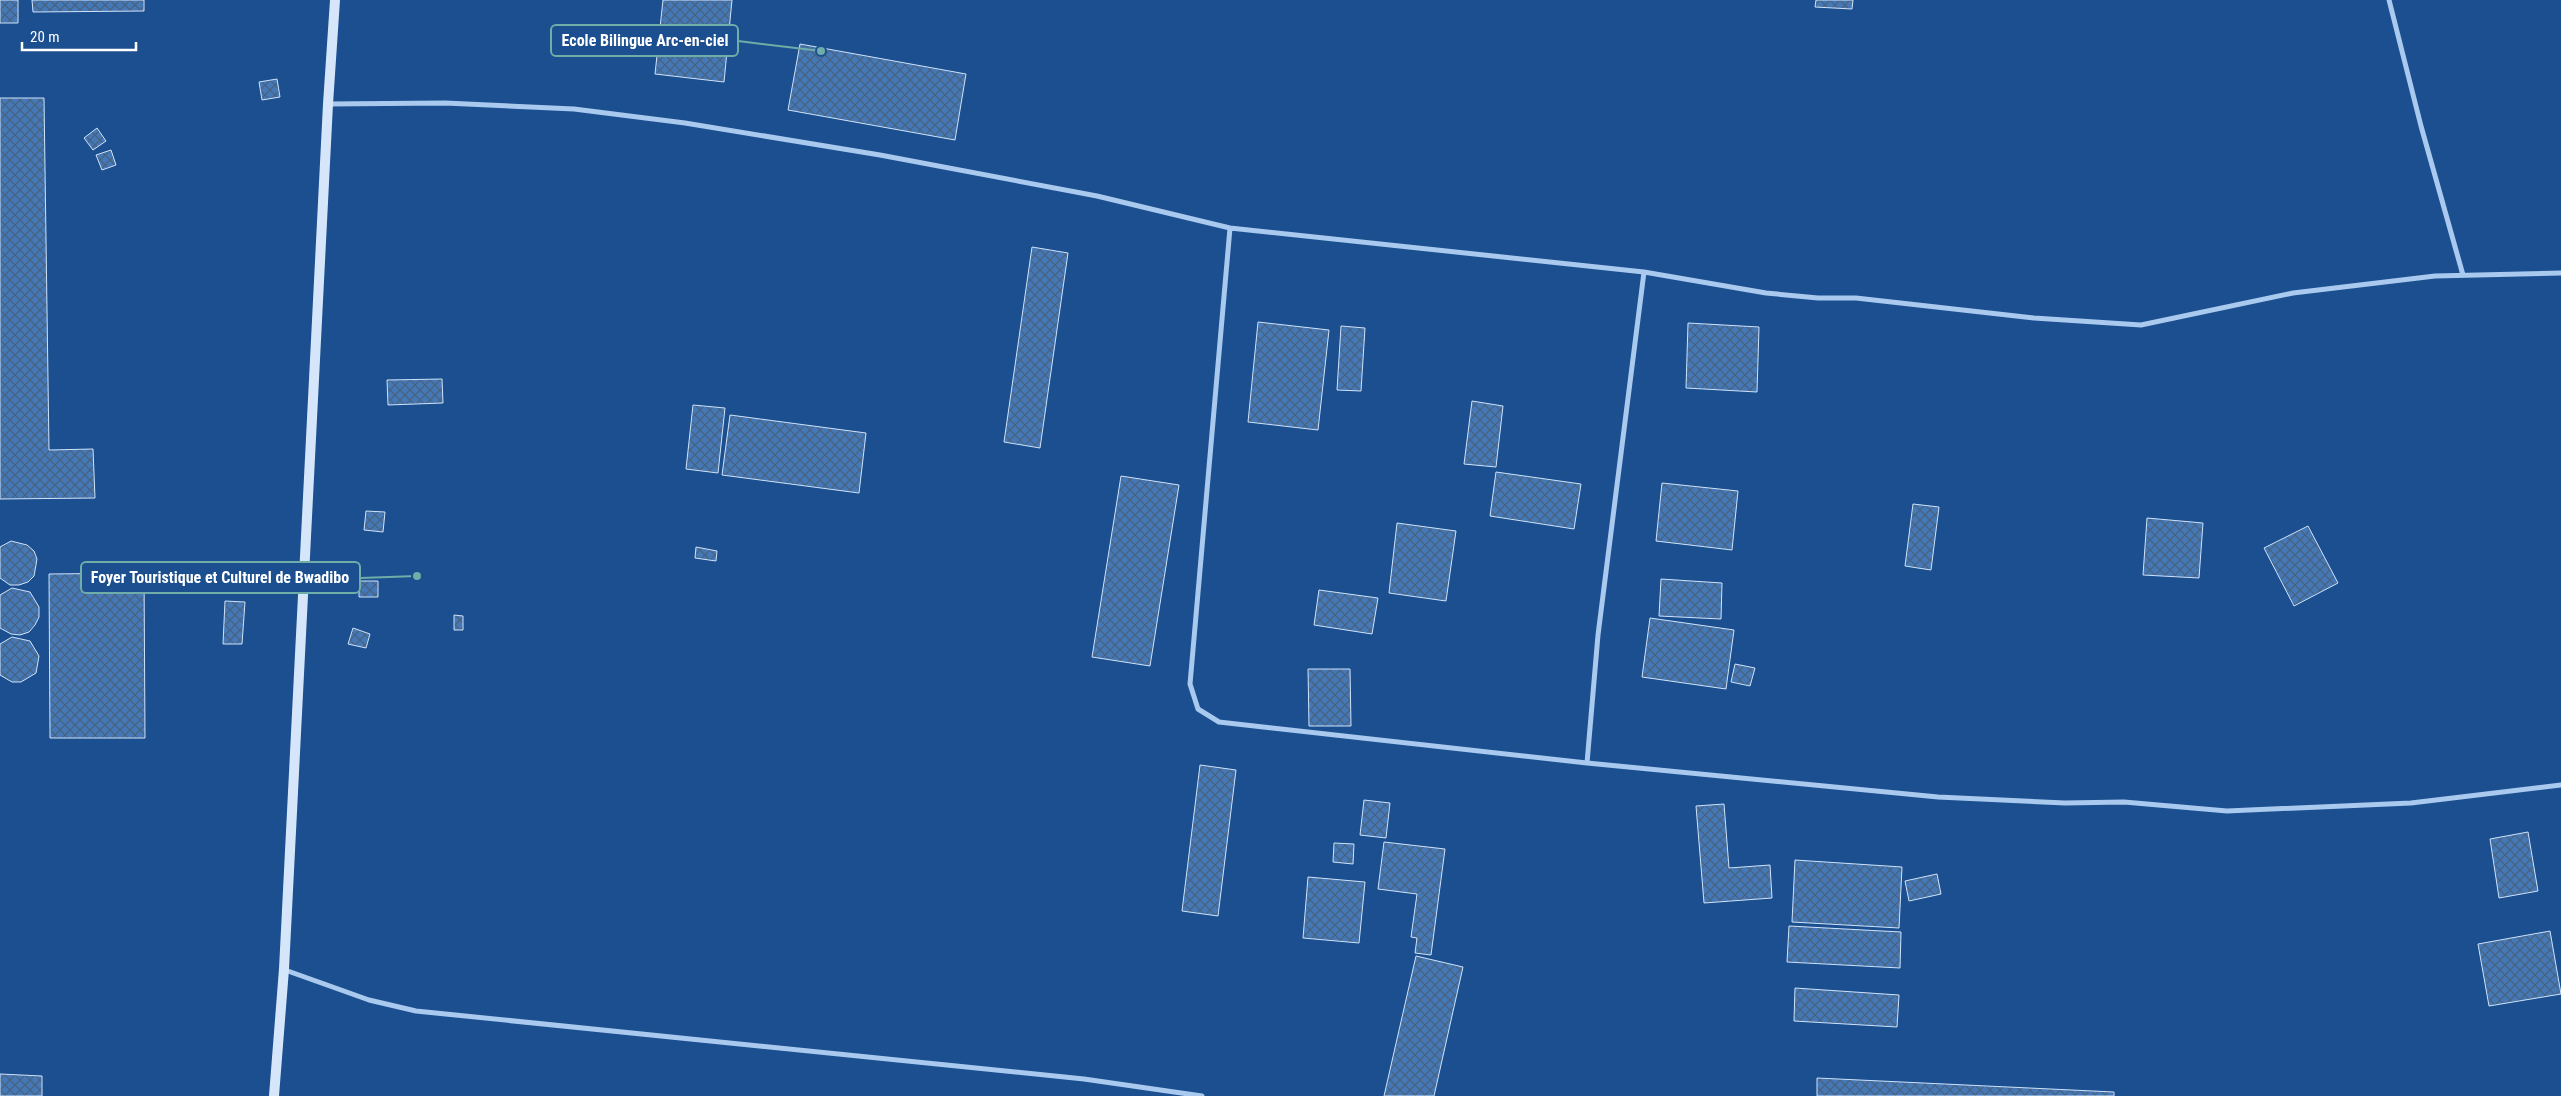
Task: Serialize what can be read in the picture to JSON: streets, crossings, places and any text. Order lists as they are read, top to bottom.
{
  "places": ["Ecole Bilingue Arc-en-ciel", "Foyer Touristique et Culturel de Bwadibo"],
  "scale_bar": "20 m"
}
